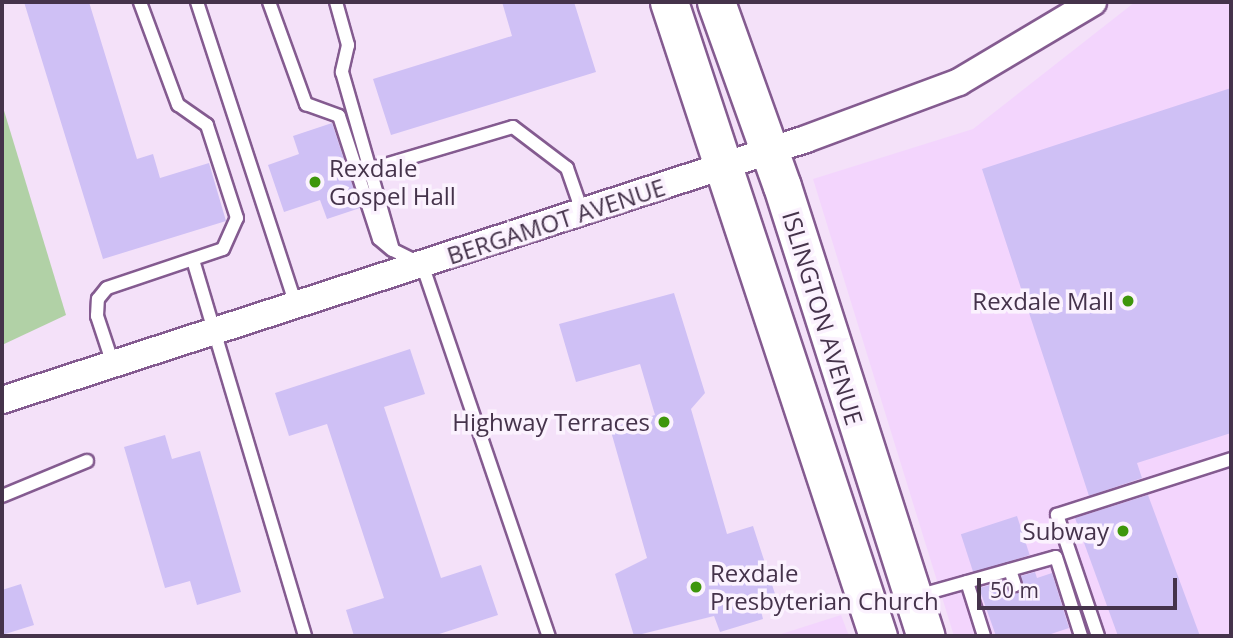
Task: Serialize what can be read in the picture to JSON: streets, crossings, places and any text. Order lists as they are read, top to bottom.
{
  "streets": {
    "main road": ["ISLINGTON AVENUE"],
    "street": ["BERGAMOT AVENUE"]
  },
  "crossings": [
    ["BERGAMOT AVENUE", "ISLINGTON AVENUE"]
  ],
  "places": [
    "Rexdale Gospel Hall",
    "Rexdale Mall",
    "Highway Terraces",
    "Subway",
    "Rexdale Presbyterian Church"
  ],
  "scale_bar": "50 m"
}
